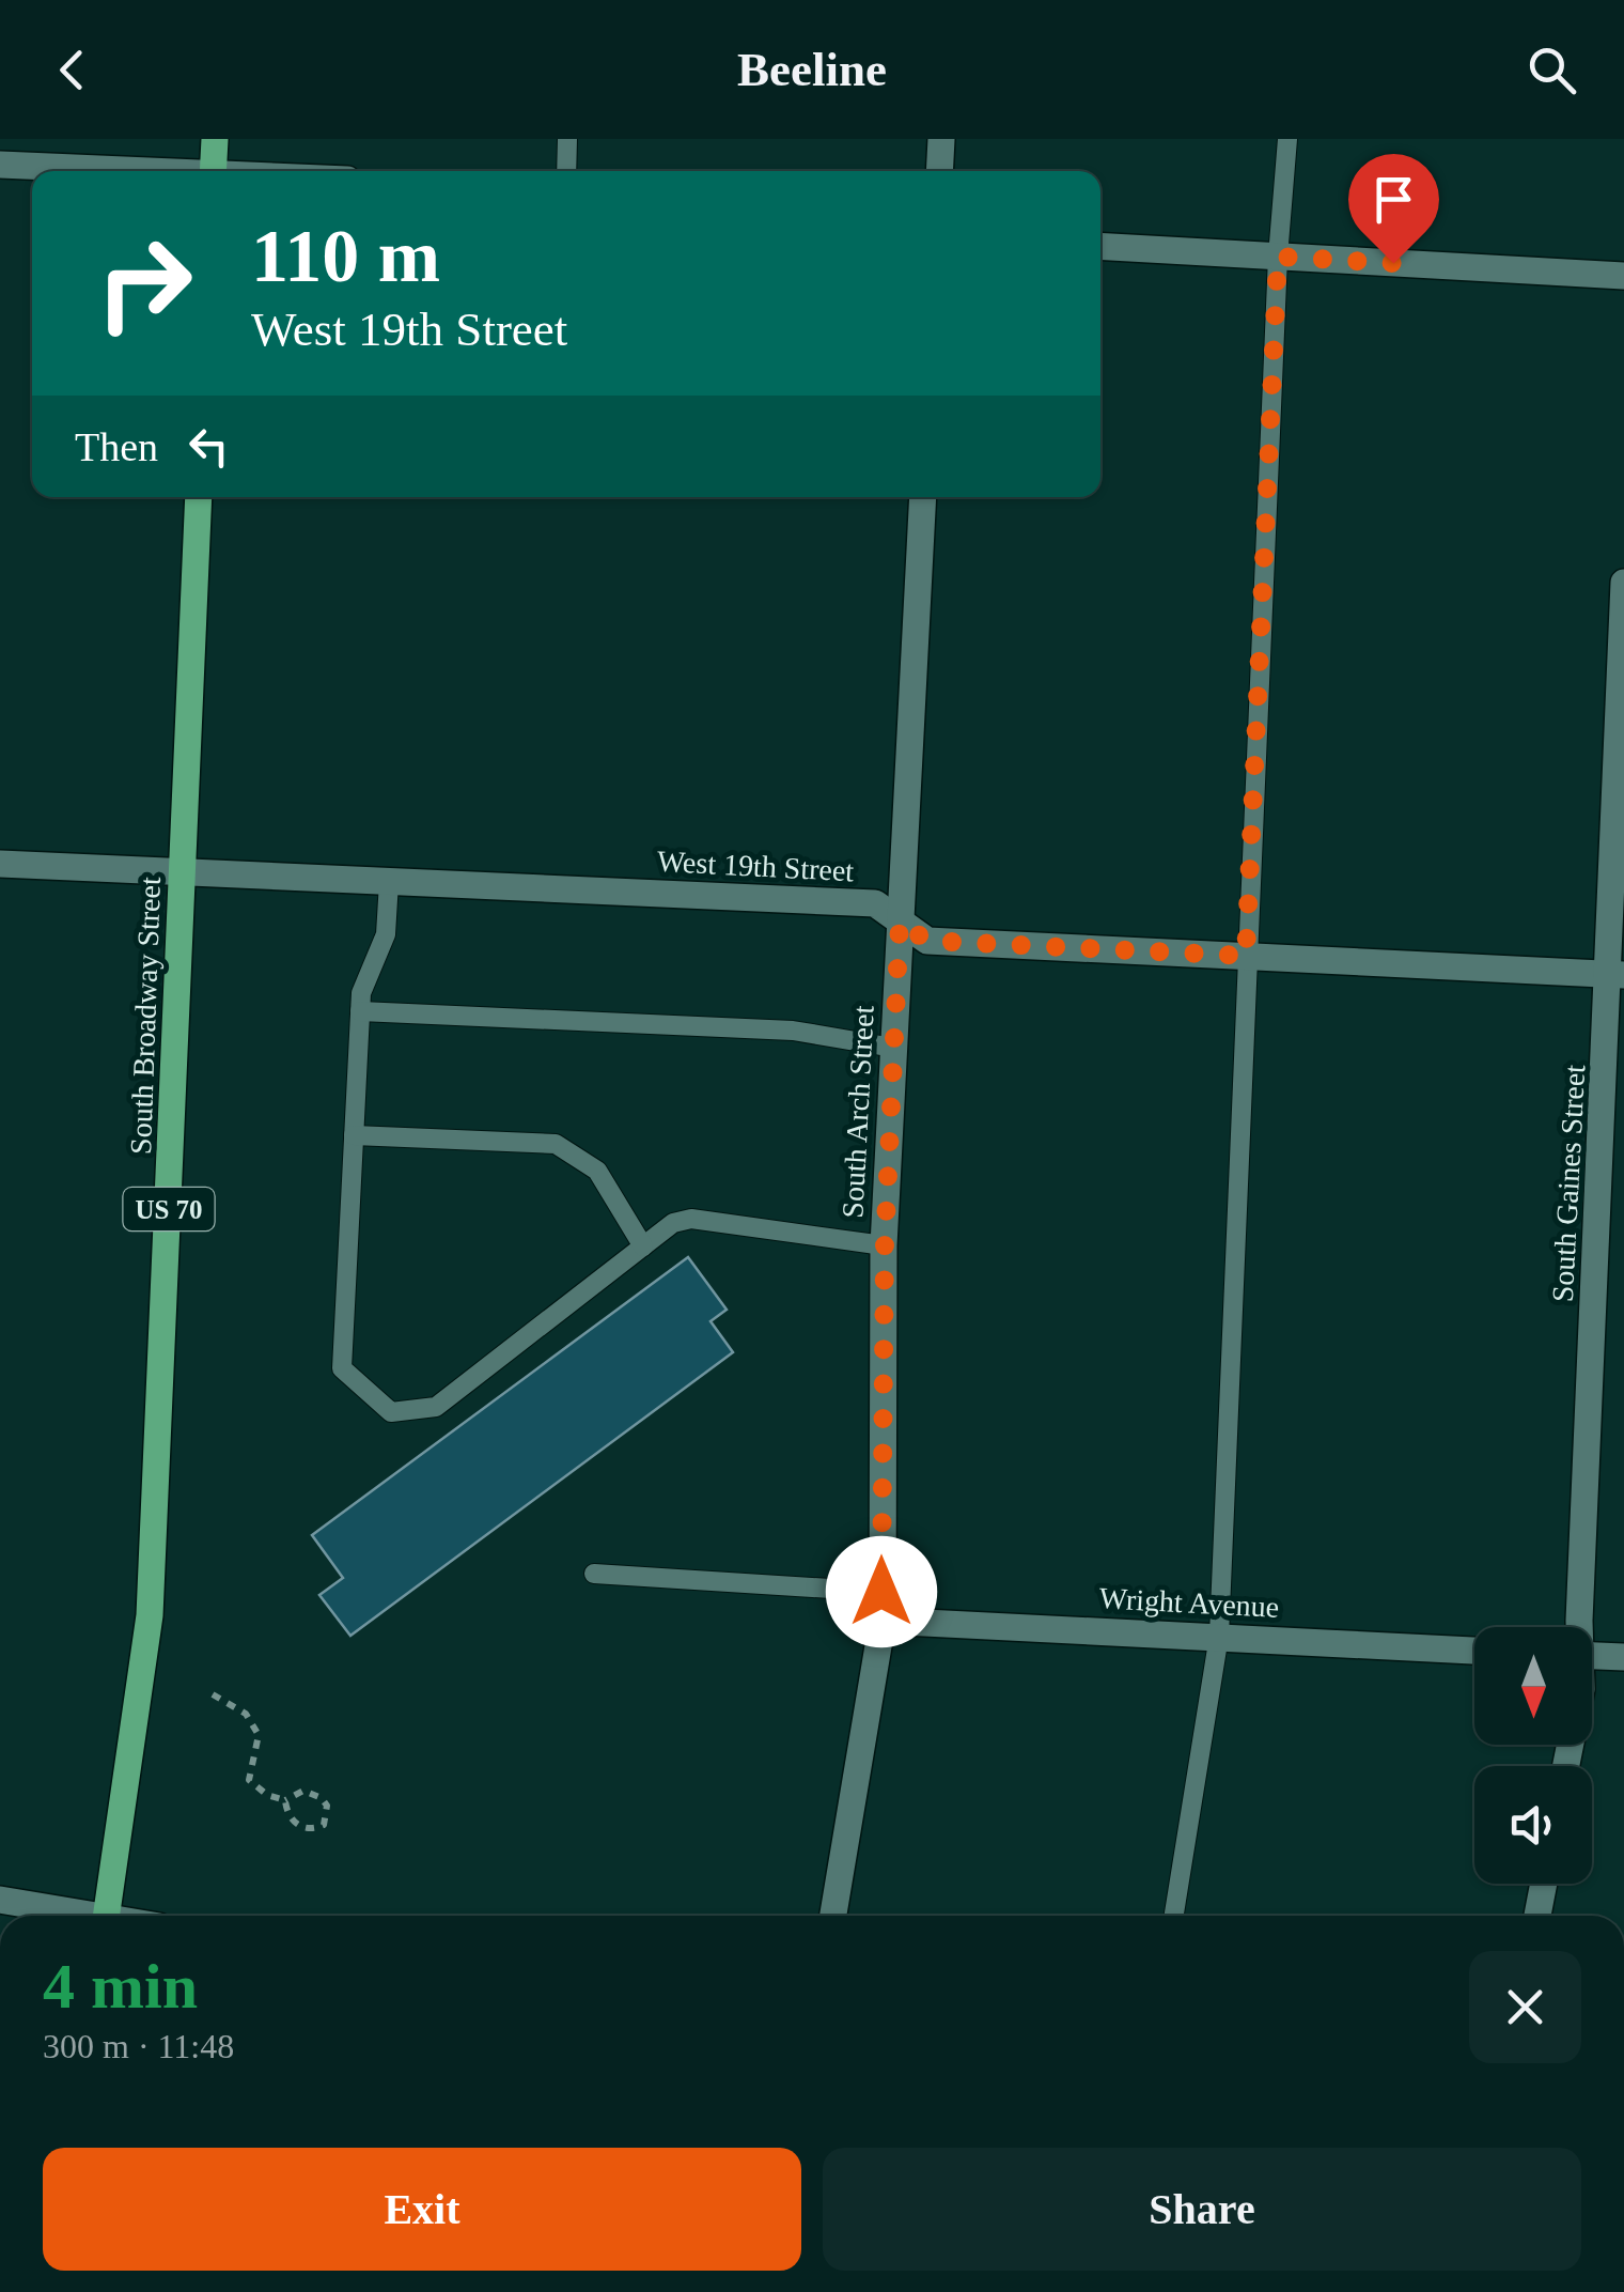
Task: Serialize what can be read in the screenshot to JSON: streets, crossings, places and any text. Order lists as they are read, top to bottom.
{
  "streets": {
    "main road": ["South Broadway Street", "US 70"],
    "street": [
      "West 19th Street",
      "South Arch Street",
      "South Gaines Street",
      "Wright Avenue"
    ]
  },
  "crossings": [
    ["West 19th Street", "South Broadway Street"],
    ["West 19th Street", "South Arch Street"],
    ["West 19th Street", "South Gaines Street"],
    ["South Arch Street", "Wright Avenue"]
  ],
  "north": "bottom",
  "page": {
    "header": "Beeline",
    "turn": ["110 m", "West 19th Street"],
    "then": "Then",
    "heading": ["4 min", "300 m · 11:48"],
    "buttons": ["Exit", "Share"]
  }
}
